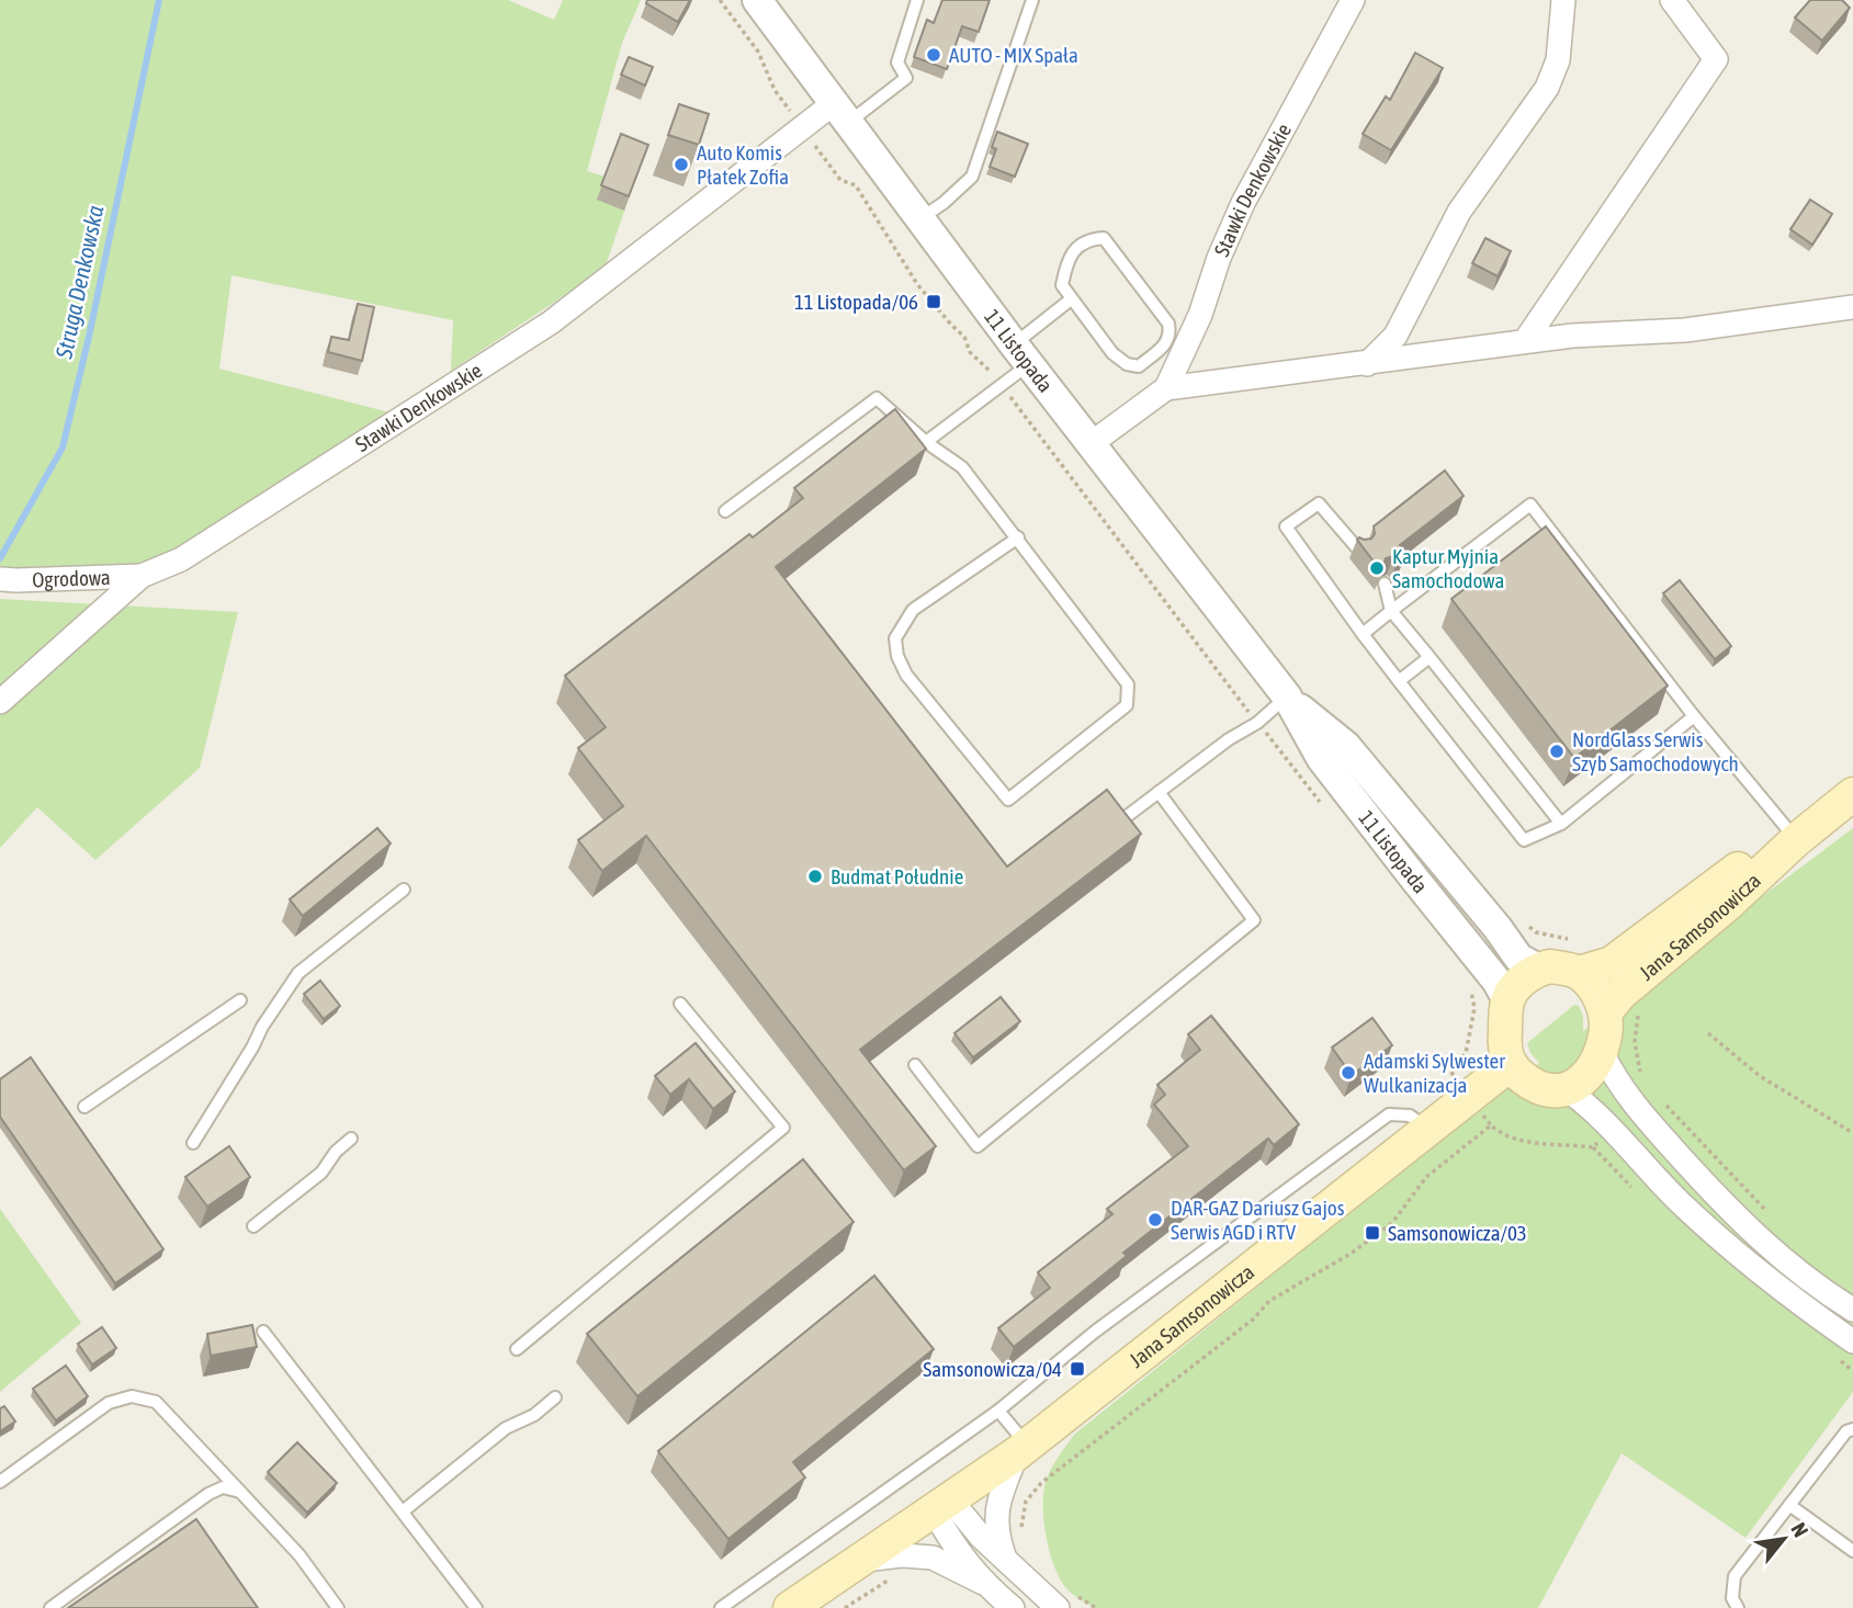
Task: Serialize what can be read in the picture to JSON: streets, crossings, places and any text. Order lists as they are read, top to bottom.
{
  "streets": {
    "main road": ["Jana Samsonowicza"],
    "street": ["Stawki Denkowskie", "11 Listopada", "Ogrodowa"]
  },
  "crossings": [
    ["Stawki Denkowskie", "11 Listopada"],
    ["Stawki Denkowskie", "Ogrodowa"],
    ["11 Listopada", "Jana Samsonowicza"]
  ],
  "water": ["Struga Denkowska"],
  "places": {
    "other": [
      "AUTO - MIX Spała",
      "Auto Komis Płatek Zofia",
      "Kaptur Myjnia Samochodowa",
      "NordGlass Serwis Szyb Samochodowych",
      "Budmat Południe",
      "Adamski Sylwester Wulkanizacja",
      "DAR-GAZ Dariusz Gajos Serwis AGD i RTV"
    ],
    "transit": ["11 Listopada/06", "Samsonowicza/03", "Samsonowicza/04"]
  },
  "north": "top right"
}
